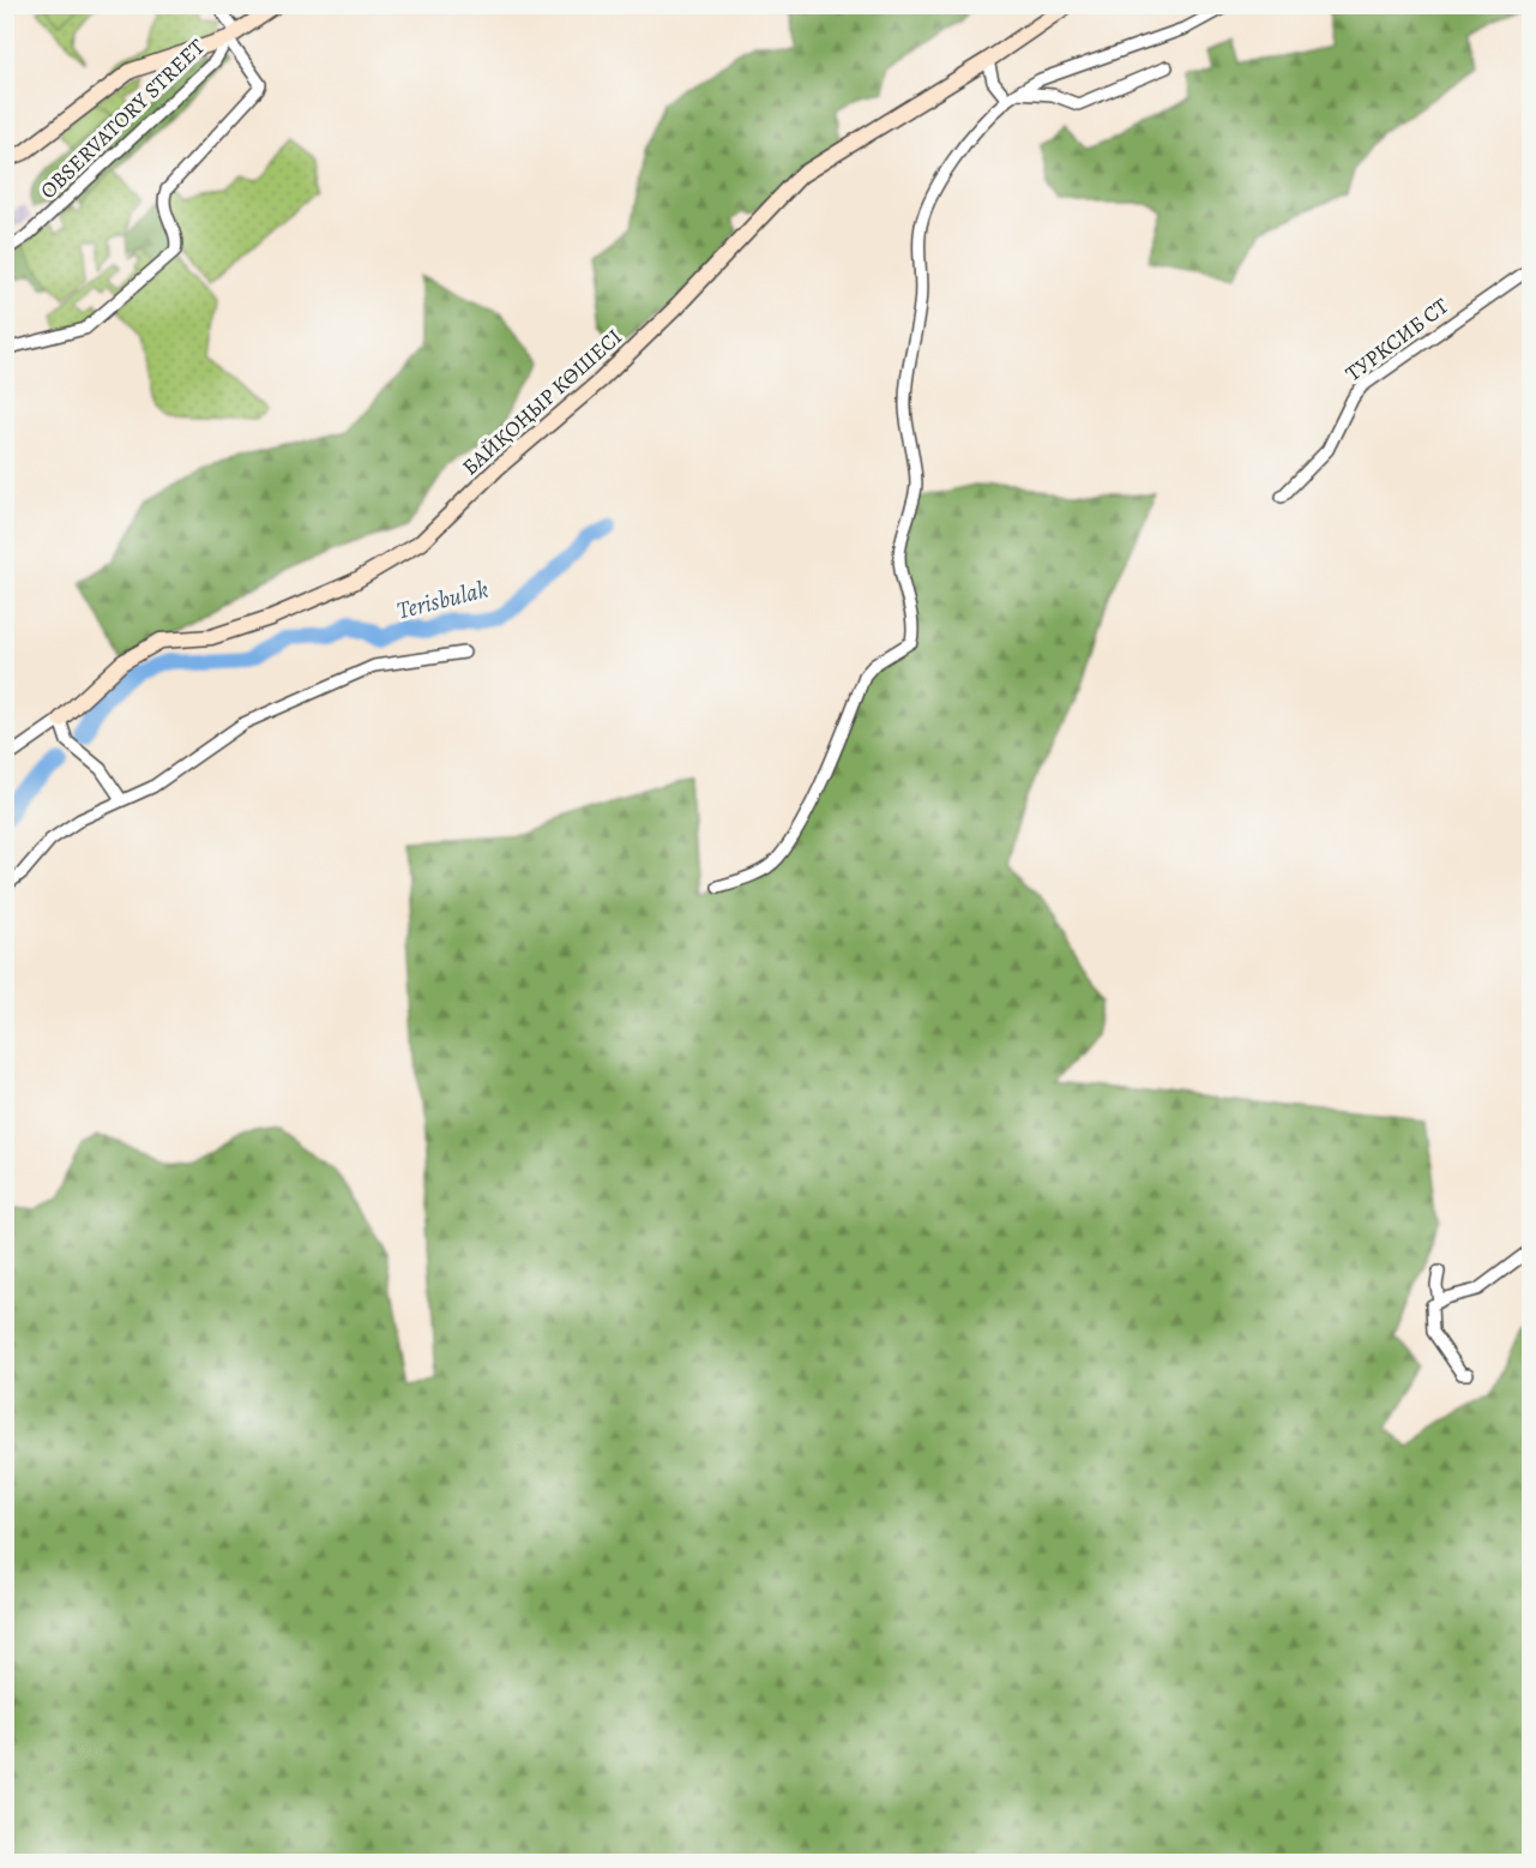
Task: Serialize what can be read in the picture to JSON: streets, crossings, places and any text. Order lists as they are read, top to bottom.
{
  "streets": {
    "street": ["OBSERVATORY STREET", "ТУРКСИБ СТ", "БАЙҚОҢЫР КӨШЕСІ"]
  },
  "water": ["Terisbulak"]
}
